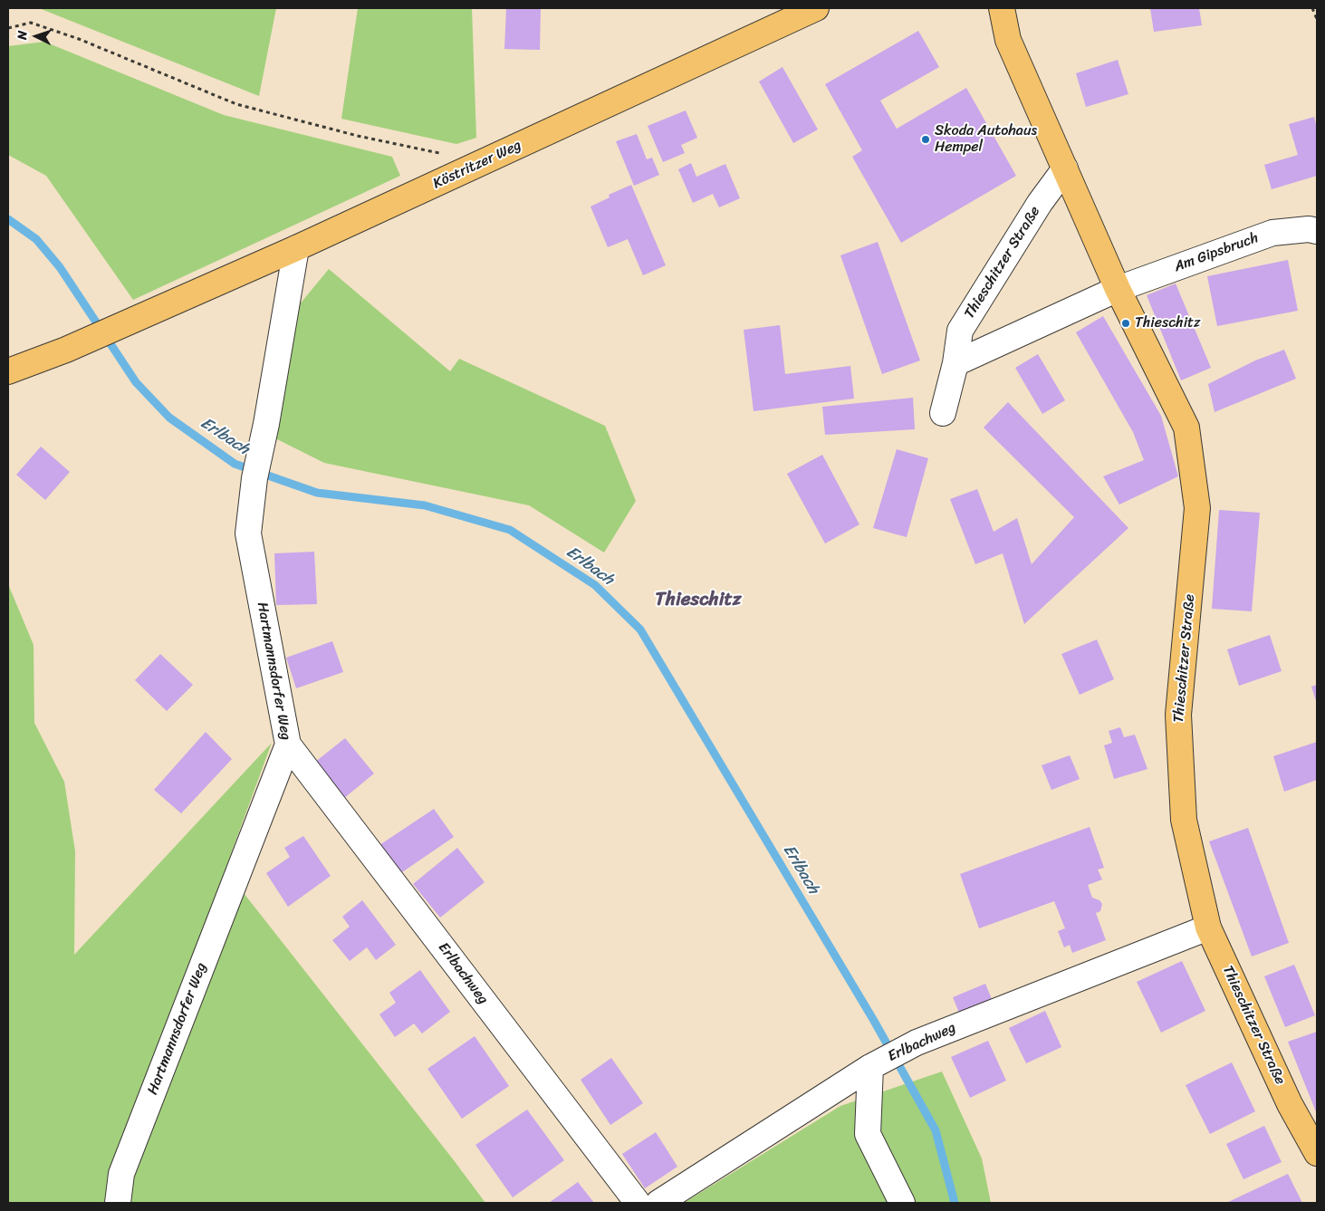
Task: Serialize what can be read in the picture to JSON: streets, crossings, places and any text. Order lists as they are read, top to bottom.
{
  "streets": {
    "main road": ["Köstritzer Weg", "Thieschitzer Straße"],
    "street": ["Am Gipsbruch", "Hartmannsdorfer Weg", "Erlbachweg"]
  },
  "crossings": [
    ["Köstritzer Weg", "Hartmannsdorfer Weg"],
    ["Am Gipsbruch", "Thieschitzer Straße"],
    ["Thieschitzer Straße", "Erlbachweg"],
    ["Hartmannsdorfer Weg", "Erlbachweg"]
  ],
  "districts": ["Thieschitz"],
  "water": ["Erlbach"],
  "places": ["Skoda Autohaus Hempel", "Thieschitz"],
  "north": "left"
}
